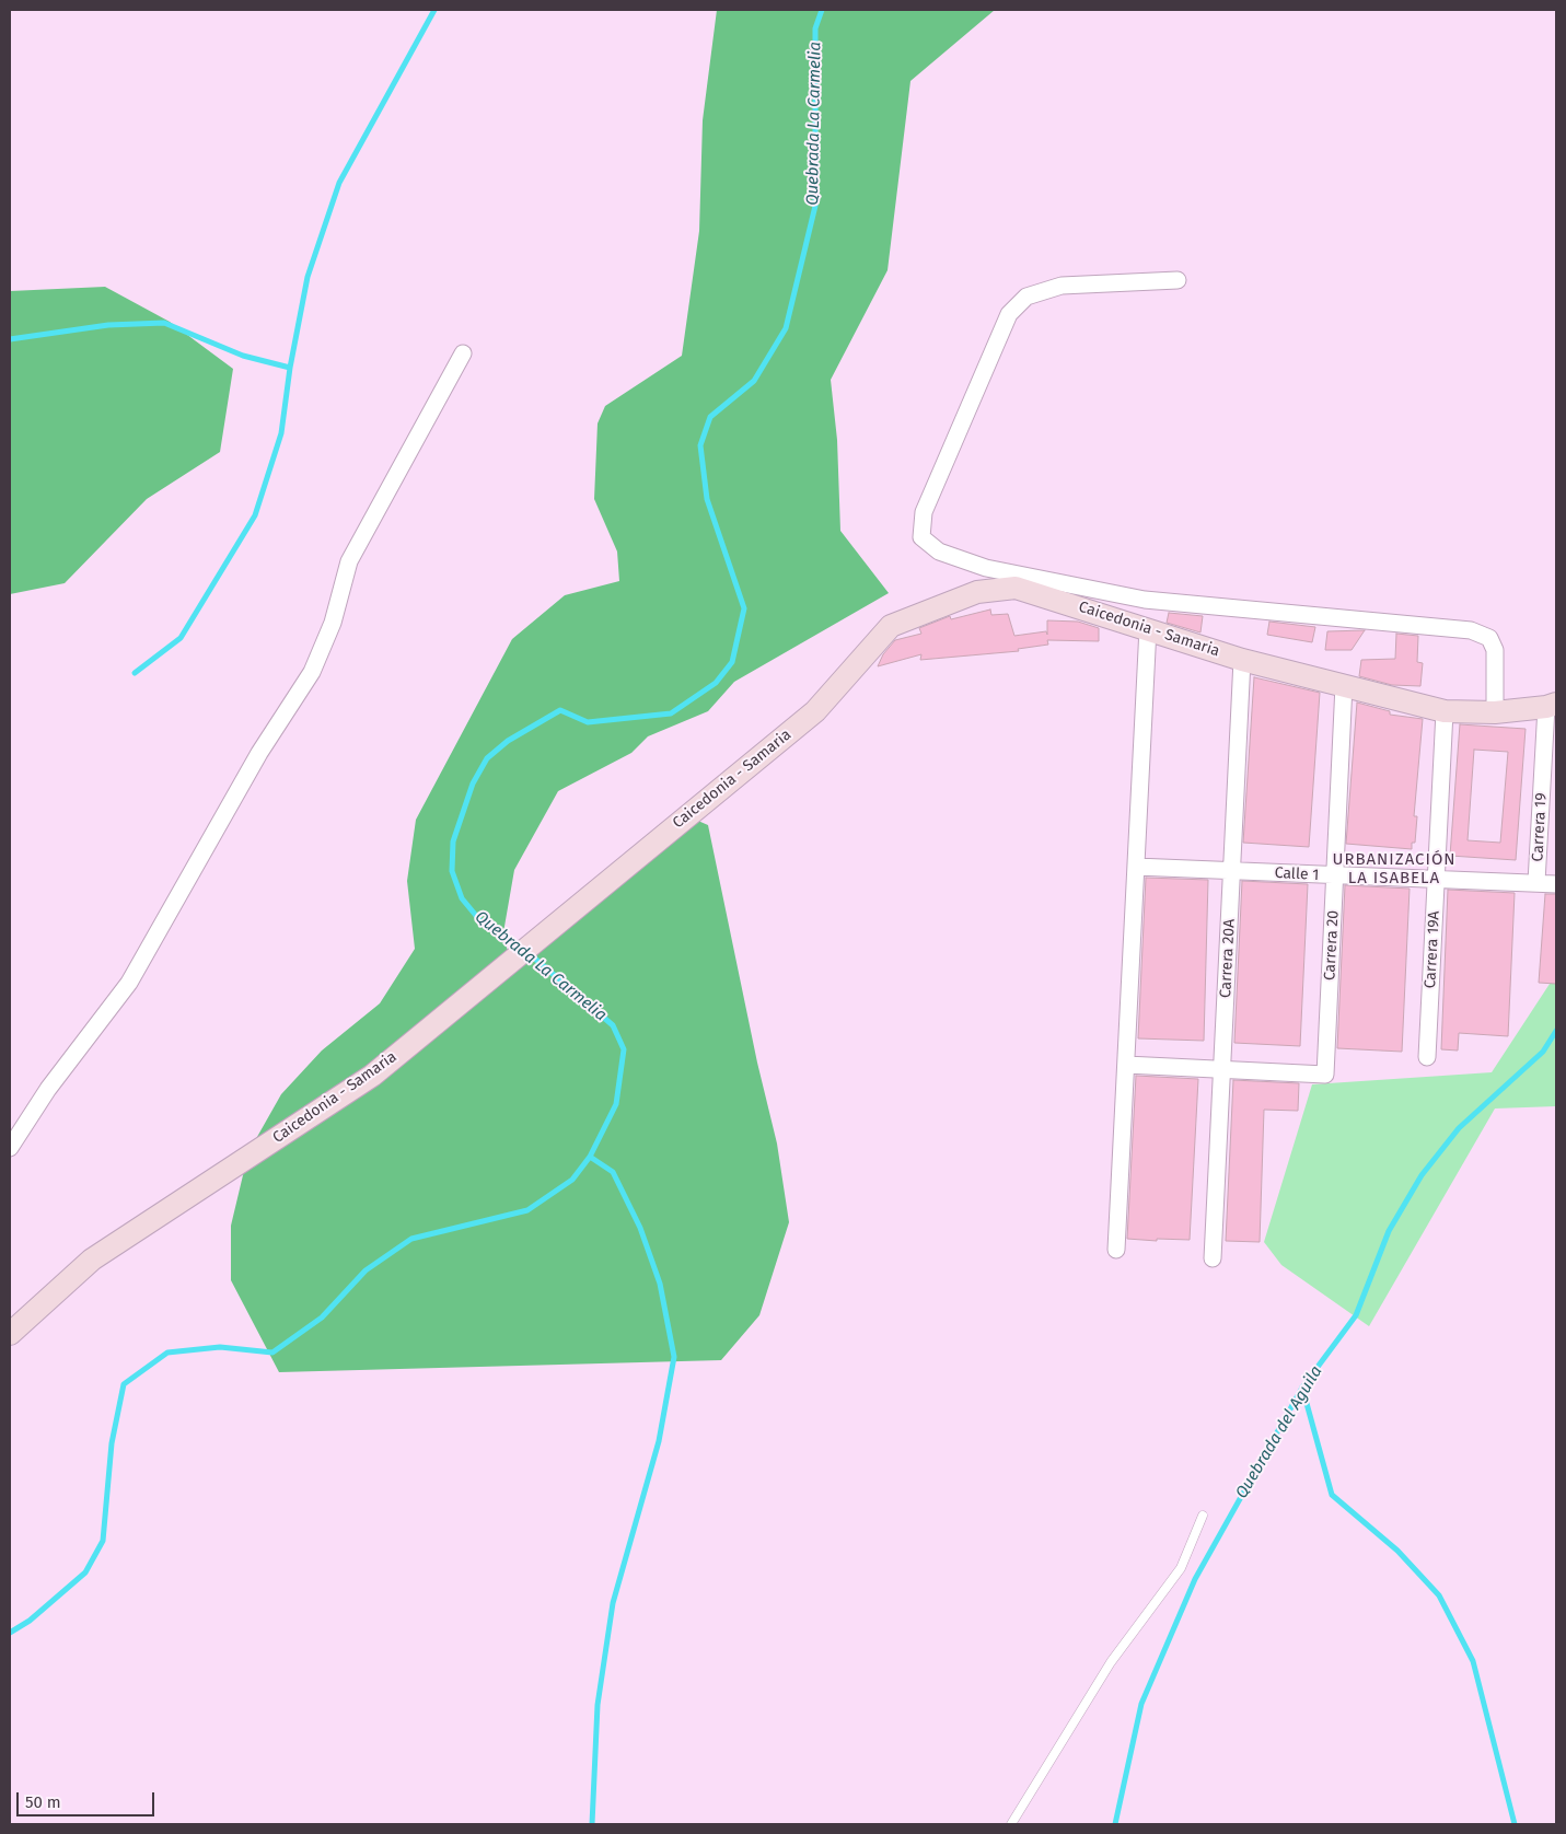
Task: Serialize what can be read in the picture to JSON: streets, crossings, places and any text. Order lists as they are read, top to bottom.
{
  "streets": {
    "street": [
      "Caicedonia - Samaria",
      "Carrera 19",
      "Calle 1",
      "Carrera 20",
      "Carrera 19A",
      "Carrera 20A"
    ]
  },
  "crossings": [
    ["Caicedonia - Samaria", "Carrera 19"],
    ["Caicedonia - Samaria", "Carrera 20"],
    ["Caicedonia - Samaria", "Carrera 19A"],
    ["Caicedonia - Samaria", "Carrera 20A"],
    ["Carrera 19", "Calle 1"],
    ["Calle 1", "Carrera 20"],
    ["Calle 1", "Carrera 19A"],
    ["Calle 1", "Carrera 20A"],
    ["Carrera 20", "Carrera 20A"]
  ],
  "districts": ["URBANIZACIÓN LA ISABELA"],
  "water": ["Quebrada La Carmelia", "Quebrada del Aguila"],
  "scale_bar": "50 m"
}
